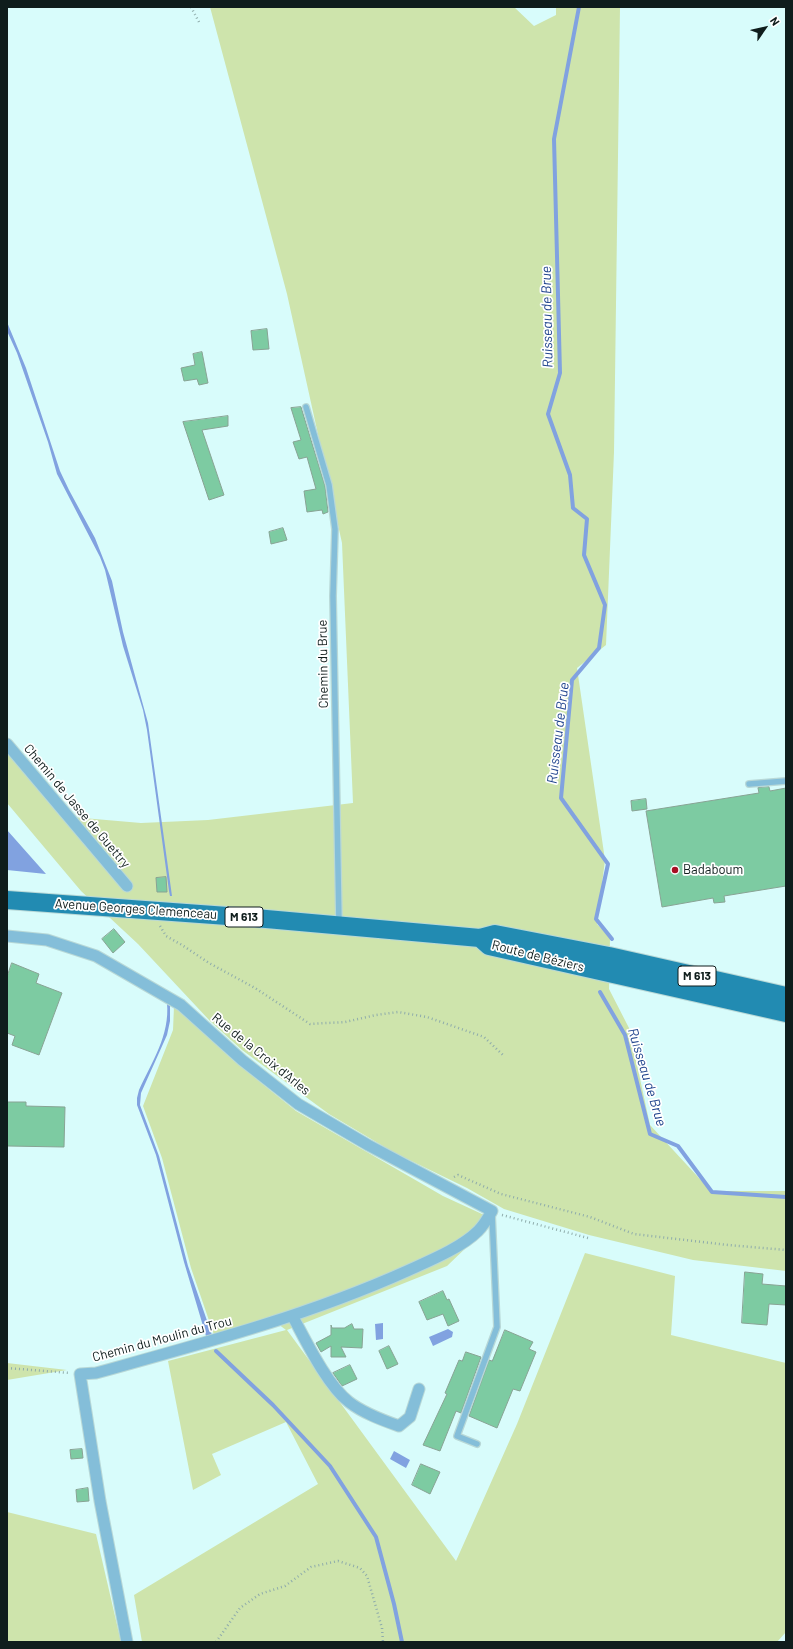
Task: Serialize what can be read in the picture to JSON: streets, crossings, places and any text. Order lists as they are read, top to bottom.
{
  "streets": {
    "main road": ["Avenue Georges Clemenceau", "M 613", "Route de Béziers"],
    "street": ["Chemin de Jasse de Guettry", "Rue de la Croix d'Arles", "Chemin du Moulin du Trou"],
    "lane": ["Chemin du Brue"]
  },
  "crossings": [
    ["Chemin du Brue", "Avenue Georges Clemenceau"],
    ["Avenue Georges Clemenceau", "Route de Béziers"],
    ["Rue de la Croix d'Arles", "Chemin du Moulin du Trou"]
  ],
  "water": ["Ruisseau de Brue"],
  "places": ["Badaboum"],
  "north": "top right"
}
